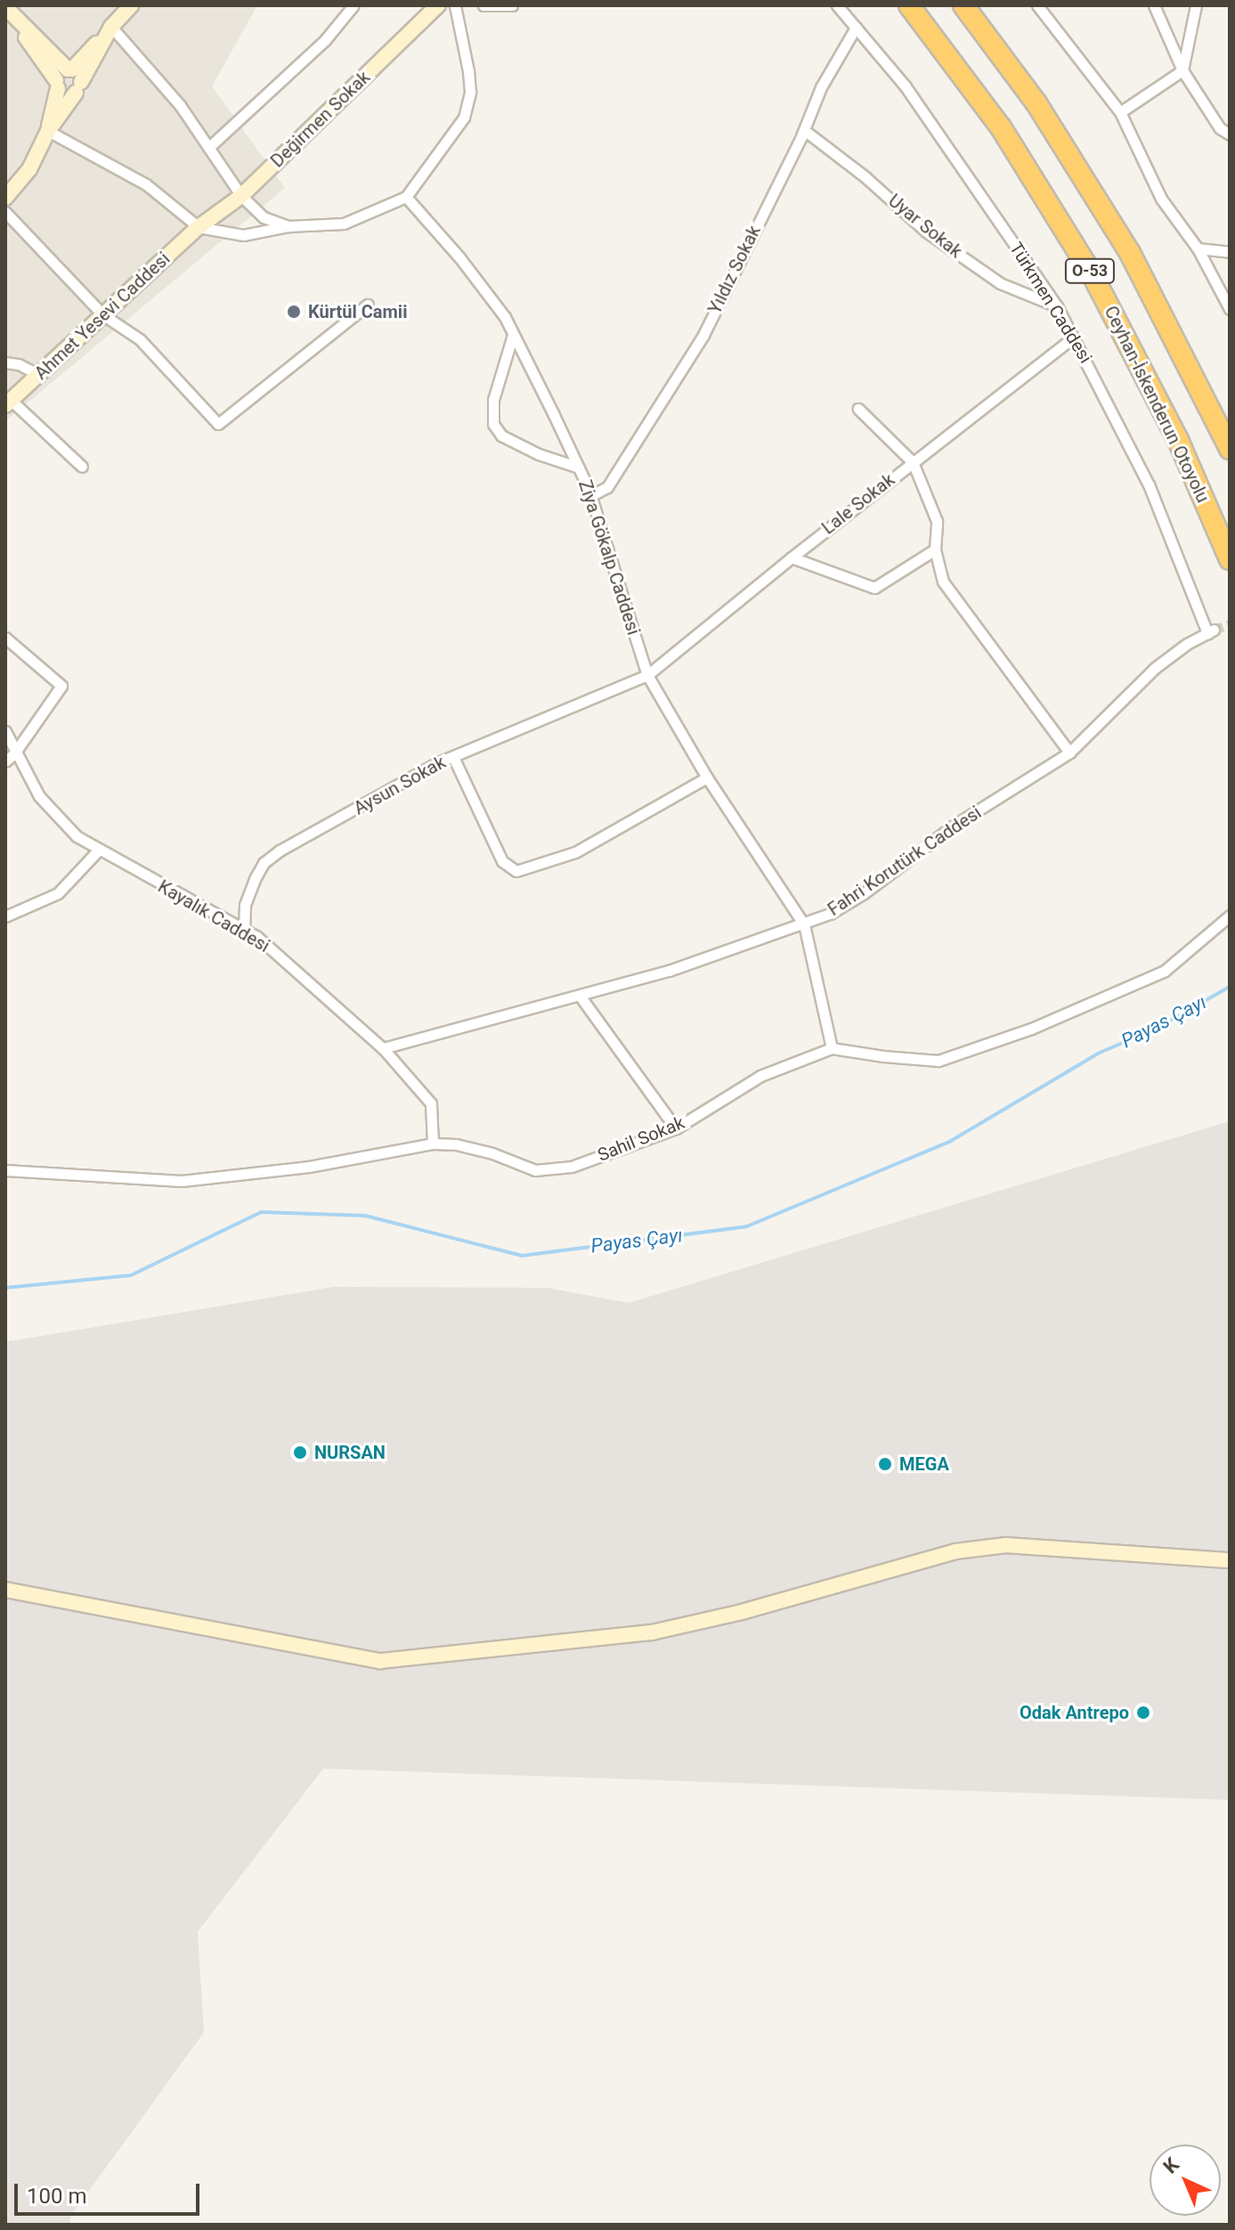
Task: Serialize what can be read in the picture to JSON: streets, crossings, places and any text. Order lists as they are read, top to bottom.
{
  "streets": {
    "highway": ["O-53", "Ceyhan-İskenderun Otoyolu"],
    "street": [
      "Değirmen Sokak",
      "Uyar Sokak",
      "Yıldız Sokak",
      "Türkmen Caddesi",
      "Ahmet Yesevi Caddesi",
      "Lale Sokak",
      "Ziya Gökalp Caddesi",
      "Aysun Sokak",
      "Fahri Korutürk Caddesi",
      "Kayalık Caddesi",
      "Sahil Sokak"
    ]
  },
  "crossings": [
    ["Değirmen Sokak", "Ahmet Yesevi Caddesi"],
    ["Uyar Sokak", "Yıldız Sokak"],
    ["Uyar Sokak", "Türkmen Caddesi"],
    ["Yıldız Sokak", "Türkmen Caddesi"],
    ["Yıldız Sokak", "Ziya Gökalp Caddesi"],
    ["Türkmen Caddesi", "Lale Sokak"],
    ["Türkmen Caddesi", "Fahri Korutürk Caddesi"],
    ["Lale Sokak", "Ziya Gökalp Caddesi"],
    ["Lale Sokak", "Aysun Sokak"],
    ["Ziya Gökalp Caddesi", "Aysun Sokak"],
    ["Ziya Gökalp Caddesi", "Fahri Korutürk Caddesi"],
    ["Aysun Sokak", "Kayalık Caddesi"],
    ["Fahri Korutürk Caddesi", "Kayalık Caddesi"],
    ["Kayalık Caddesi", "Sahil Sokak"]
  ],
  "water": ["Payas Çayı"],
  "places": [
    "Kürtül Camii",
    "NURSAN",
    "MEGA",
    "Odak Antrepo"
  ],
  "scale_bar": "100 m",
  "north": "top left"
}
